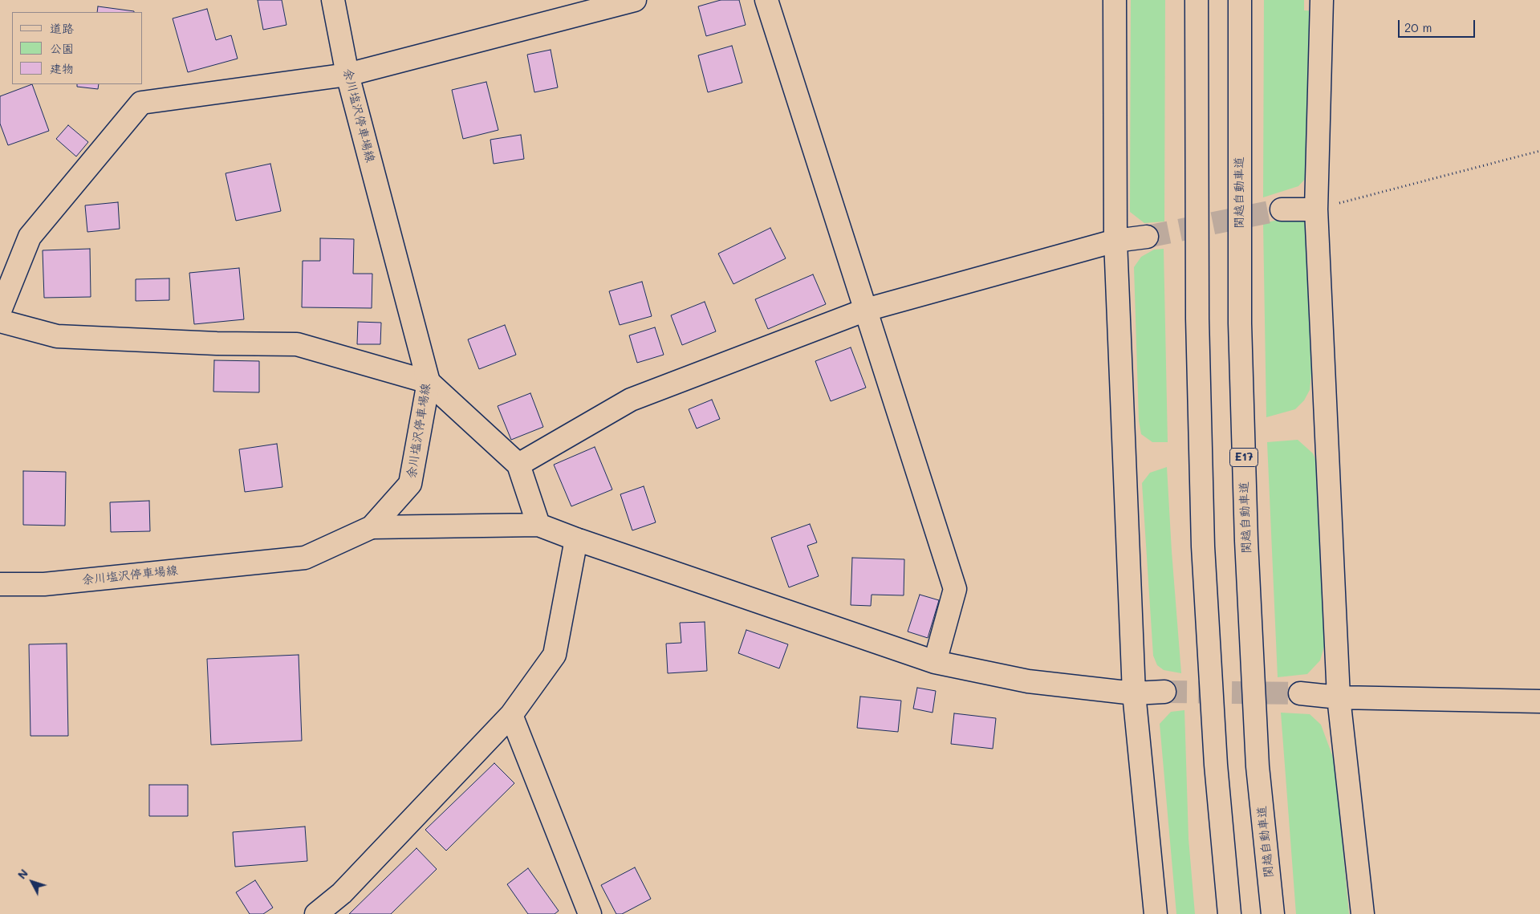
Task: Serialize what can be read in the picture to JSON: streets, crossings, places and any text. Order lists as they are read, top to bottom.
{
  "streets": {
    "main road": ["余川塩沢停車場線", "関越自動車道", "E17"]
  },
  "legend": ["道路", "公園", "建物"],
  "scale_bar": "20 m",
  "north": "top left"
}
